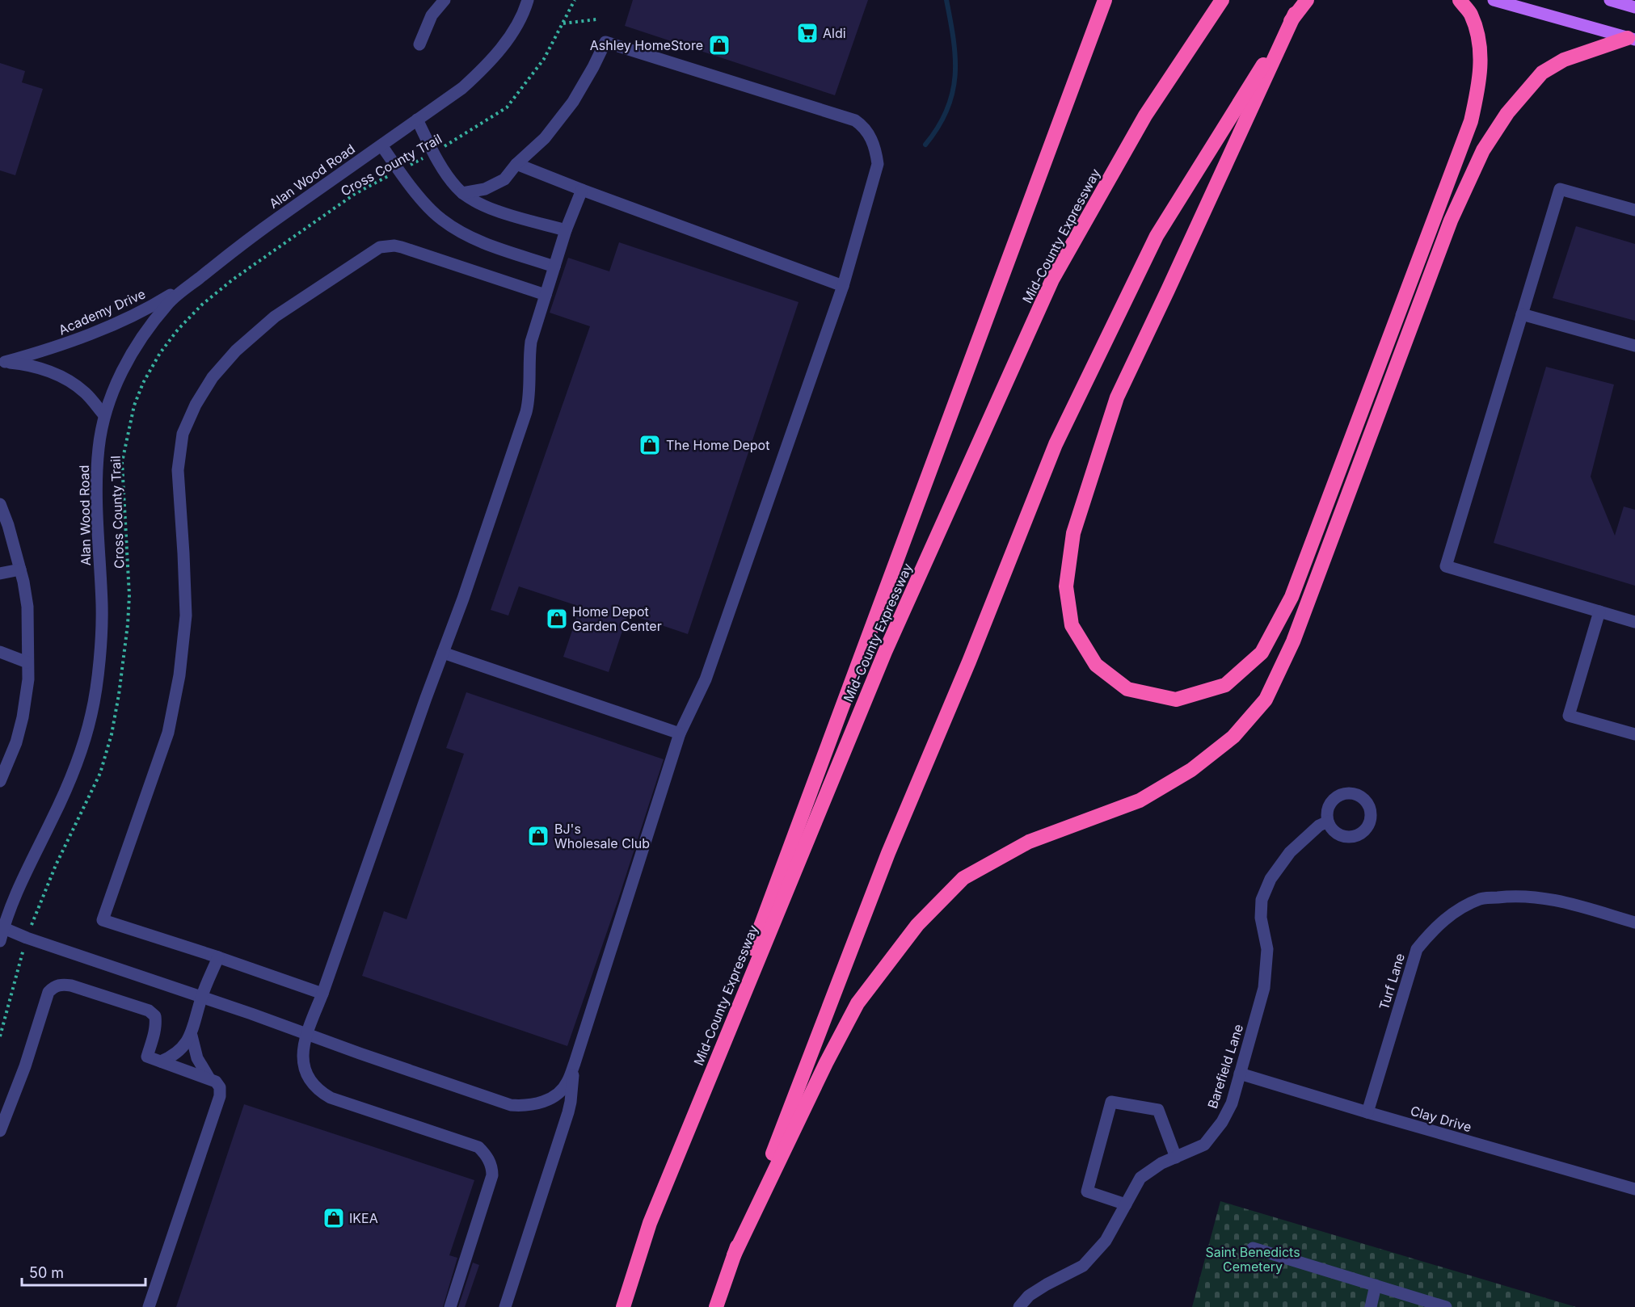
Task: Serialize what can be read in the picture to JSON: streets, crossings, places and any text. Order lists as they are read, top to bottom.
{
  "streets": {
    "highway": ["Mid-County Expressway"],
    "street": [
      "Alan Wood Road",
      "Academy Drive",
      "Turf Lane",
      "Barefield Lane",
      "Clay Drive"
    ],
    "path": ["Cross County Trail"]
  },
  "crossings": [
    ["Alan Wood Road", "Academy Drive"],
    ["Turf Lane", "Clay Drive"],
    ["Barefield Lane", "Clay Drive"]
  ],
  "parks": ["Saint Benedicts Cemetery"],
  "places": {
    "supermarket": ["Aldi"],
    "shop": [
      "Ashley HomeStore",
      "The Home Depot",
      "Home Depot Garden Center",
      "BJ's Wholesale Club",
      "IKEA"
    ]
  },
  "scale_bar": "50 m"
}
